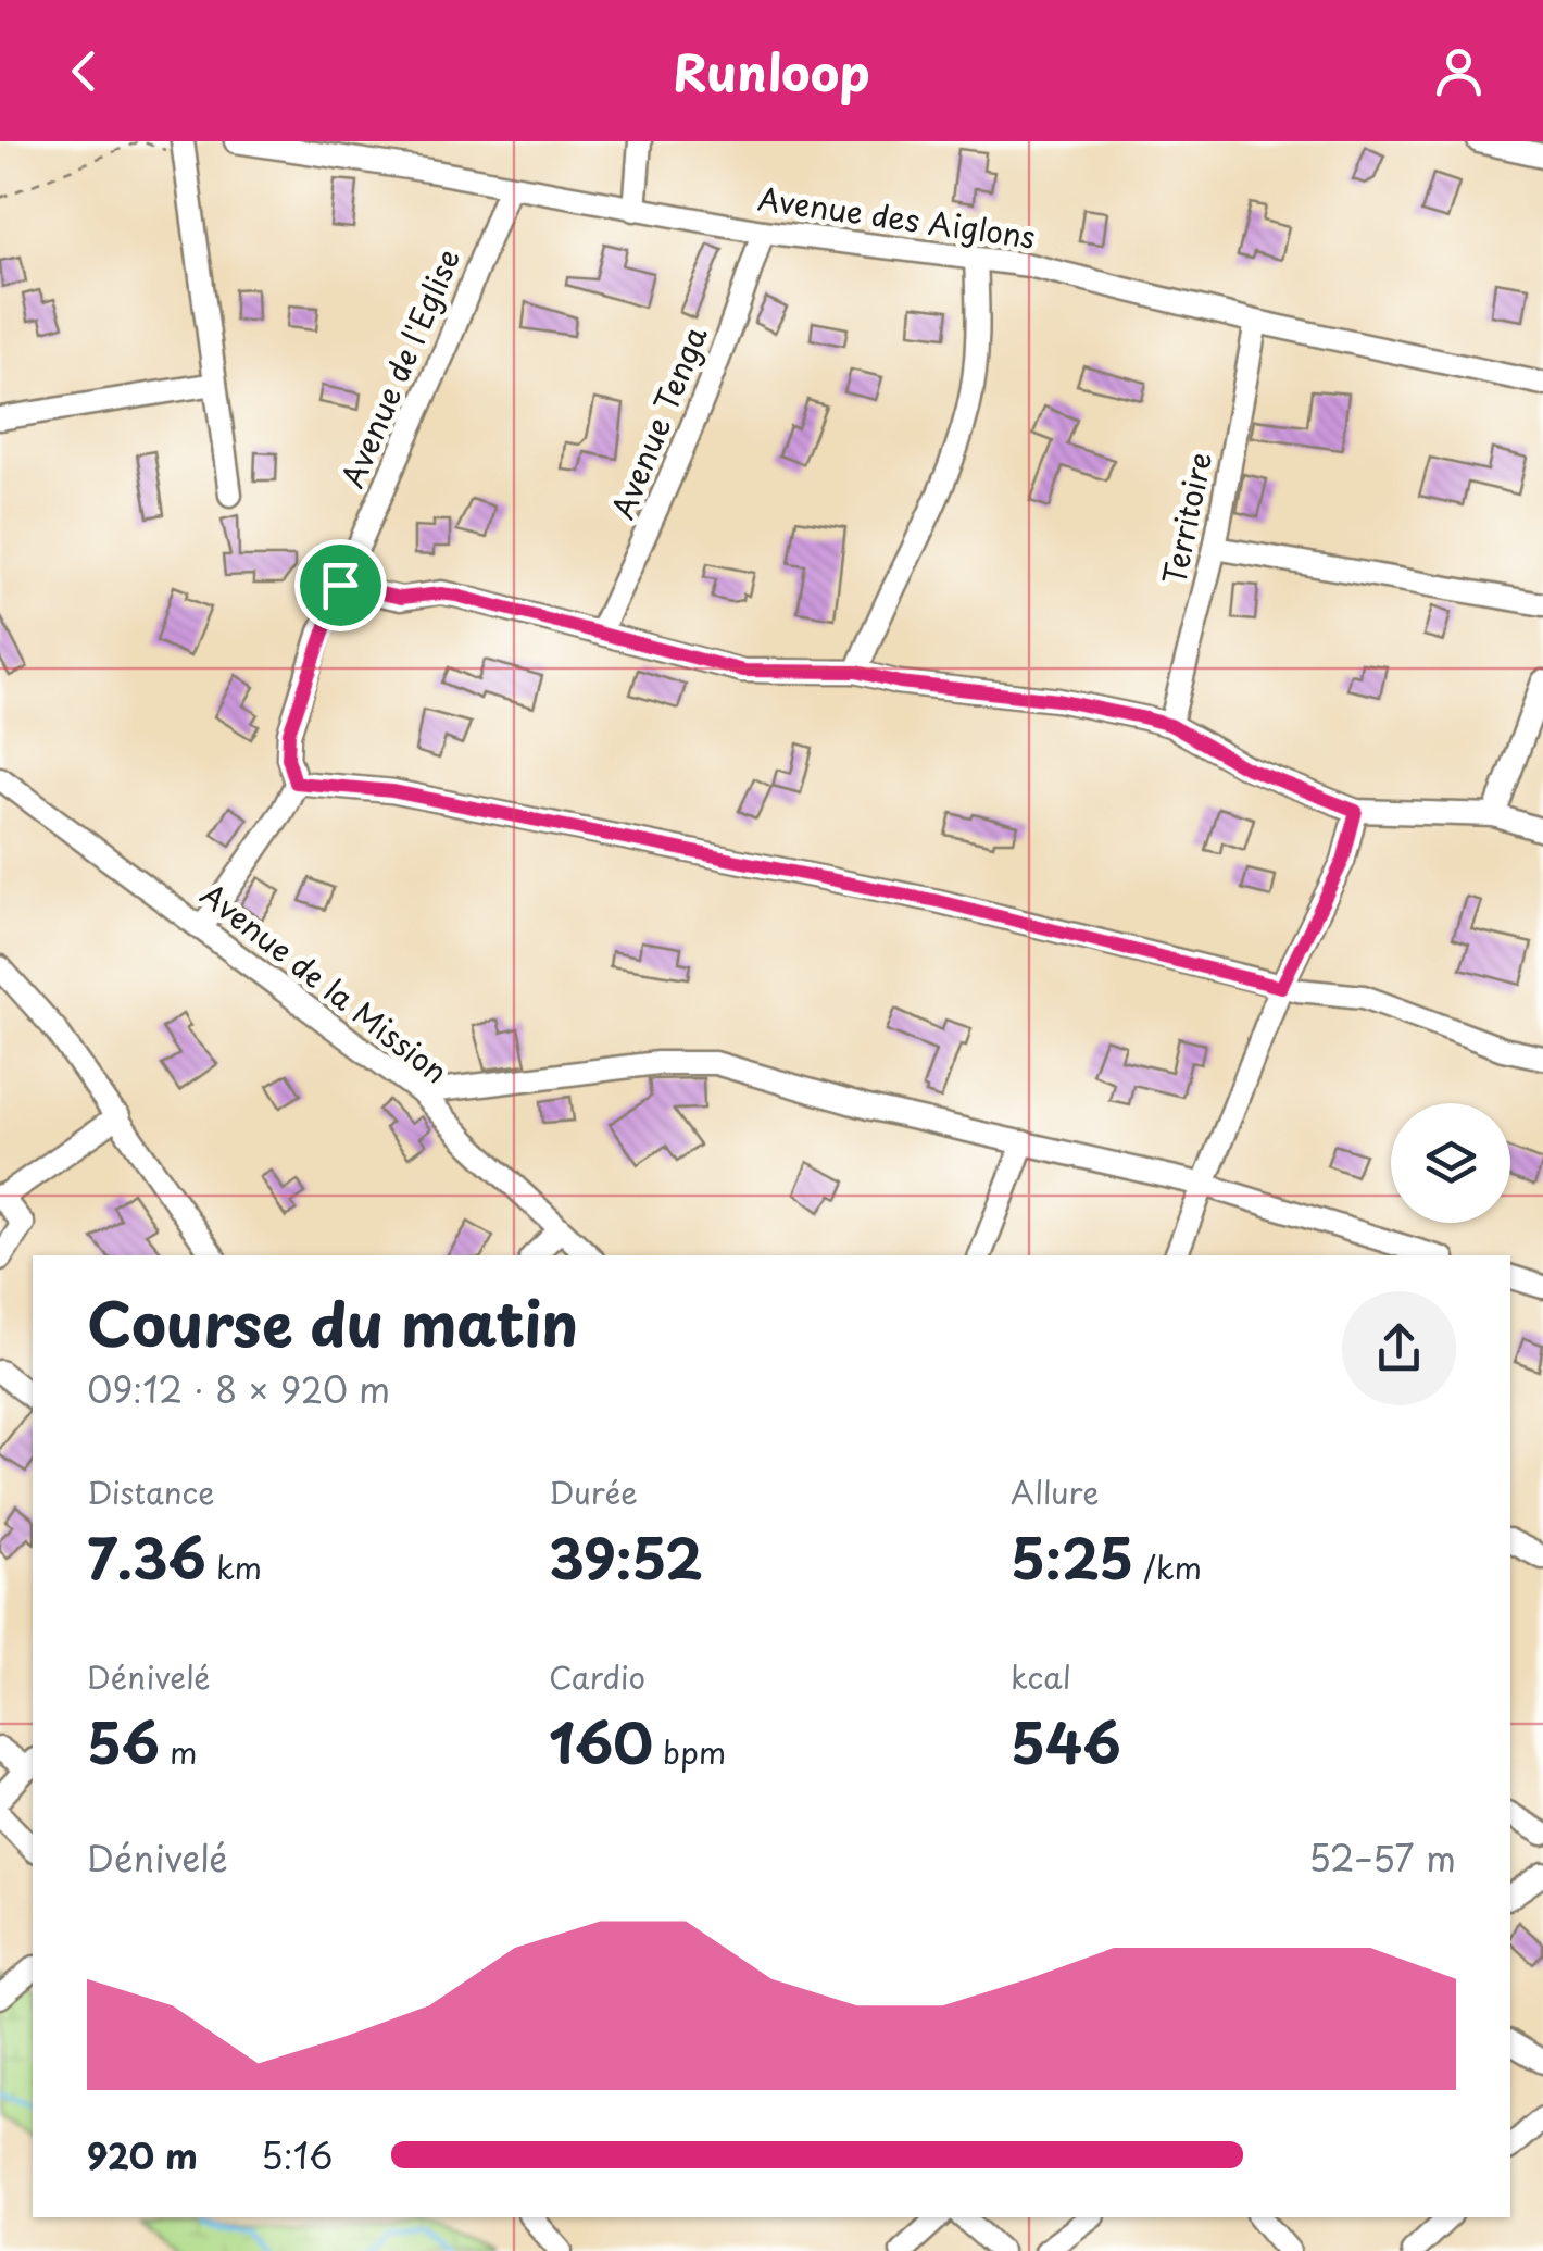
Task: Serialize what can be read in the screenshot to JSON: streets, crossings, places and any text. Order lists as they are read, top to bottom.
{
  "streets": {
    "street": [
      "Avenue des Aiglons",
      "Avenue de l'Eglise",
      "Avenue Tenga",
      "Territoire",
      "Avenue de la Mission"
    ]
  },
  "crossings": [
    ["Avenue des Aiglons", "Avenue de l'Eglise"],
    ["Avenue des Aiglons", "Avenue Tenga"],
    ["Avenue des Aiglons", "Territoire"]
  ],
  "page": {
    "header": "Runloop",
    "heading": ["Course du matin", "09:12 · 8 × 920 m"],
    "stats": [
      ["Distance", "7.36 km"],
      ["Durée", "39:52"],
      ["Allure", "5:25 /km"],
      ["Dénivelé", "56 m"],
      ["Cardio", "160 bpm"],
      ["kcal", "546"]
    ],
    "chart": ["Dénivelé", "52–57 m"],
    "list": [
      {
        "name": "920 m",
        "note": "5:16"
      }
    ]
  }
}
